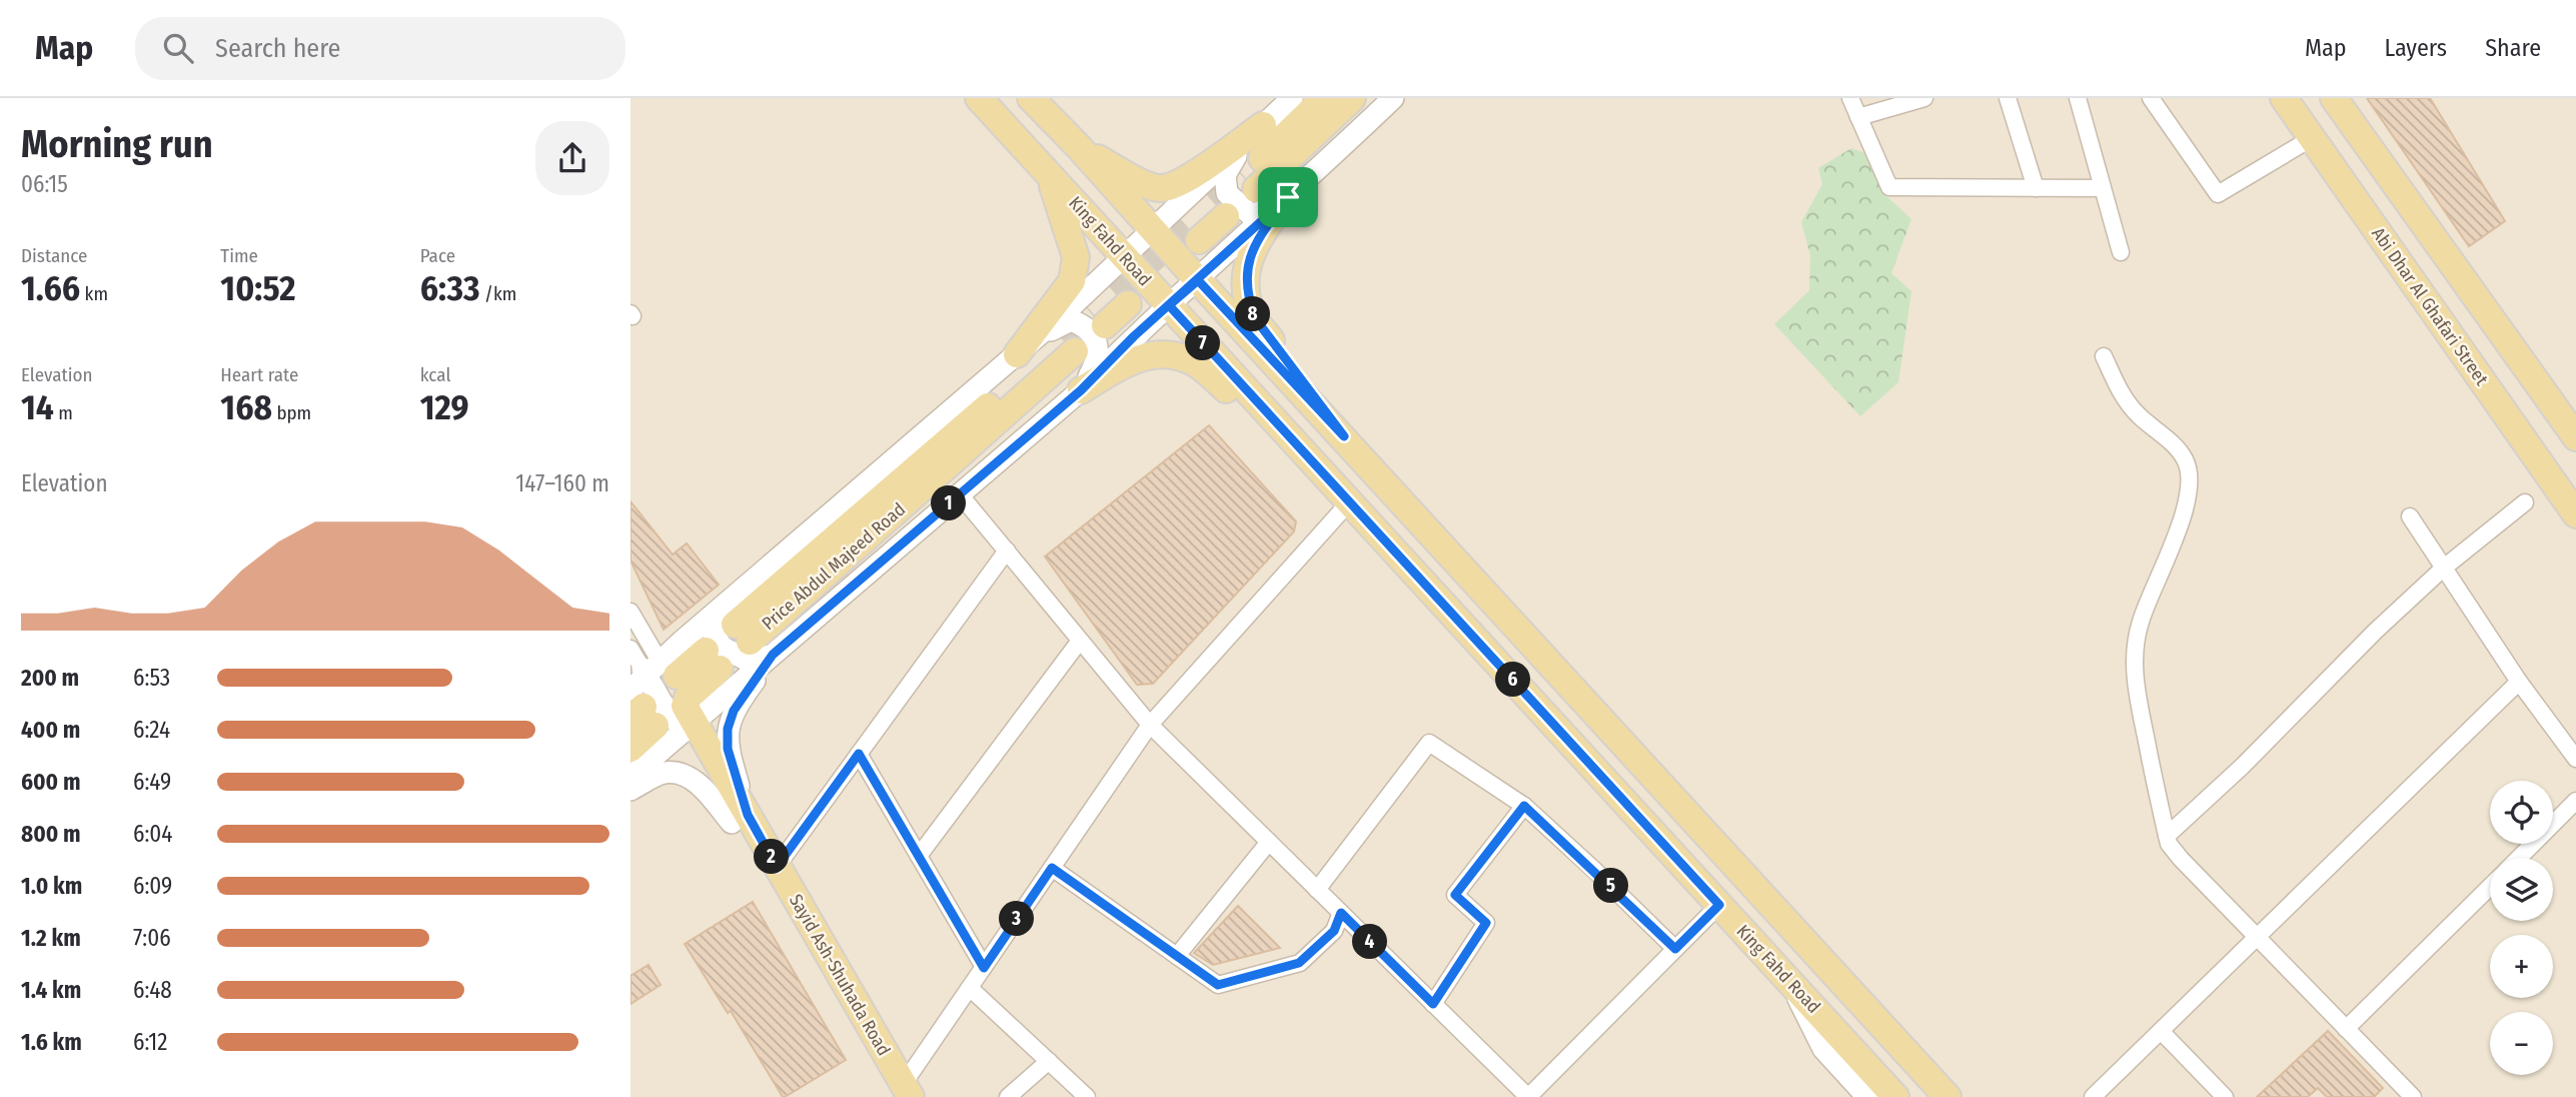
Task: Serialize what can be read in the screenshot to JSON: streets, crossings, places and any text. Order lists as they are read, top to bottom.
{
  "streets": {
    "main road": [
      "King Fahd Road",
      "Abi Dhar Al Ghafari Street",
      "Price Abdul Majeed Road",
      "Sayid Ash-Shuhada Road"
    ]
  },
  "page": {
    "header": "Map",
    "search": "Search here",
    "nav": ["Map", "Layers", "Share"],
    "heading": ["Morning run", "06:15"],
    "stats": [
      ["Distance", "1.66 km"],
      ["Time", "10:52"],
      ["Pace", "6:33 /km"],
      ["Elevation", "14 m"],
      ["Heart rate", "168 bpm"],
      ["kcal", "129"]
    ],
    "pins": [
      "8",
      "7",
      "1",
      "6",
      "2",
      "5",
      "3",
      "4"
    ],
    "chart": ["Elevation", "147–160 m"],
    "list": [
      {
        "name": "200 m",
        "note": "6:53"
      },
      {
        "name": "400 m",
        "note": "6:24"
      },
      {
        "name": "600 m",
        "note": "6:49"
      },
      {
        "name": "800 m",
        "note": "6:04"
      },
      {
        "name": "1.0 km",
        "note": "6:09"
      },
      {
        "name": "1.2 km",
        "note": "7:06"
      },
      {
        "name": "1.4 km",
        "note": "6:48"
      },
      {
        "name": "1.6 km",
        "note": "6:12"
      }
    ],
    "map_buttons": ["+", "−"]
  }
}
